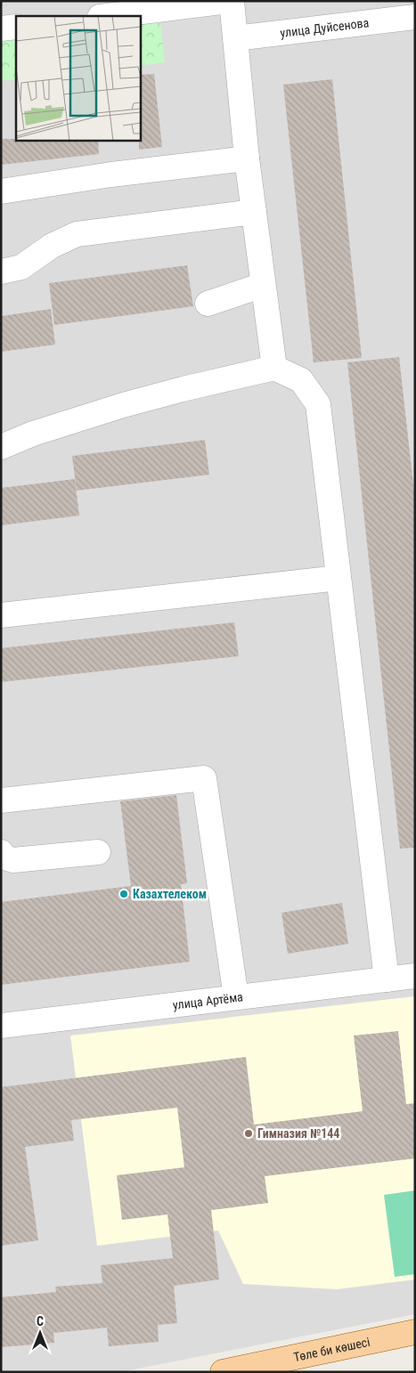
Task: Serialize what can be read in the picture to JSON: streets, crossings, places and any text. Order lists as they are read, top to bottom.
{
  "streets": {
    "main road": ["Төле би көшесі"],
    "street": ["улица Дуйсенова", "улица Артёма"]
  },
  "places": ["Казахтелеком", "Гимназия №144"],
  "north": "top"
}
